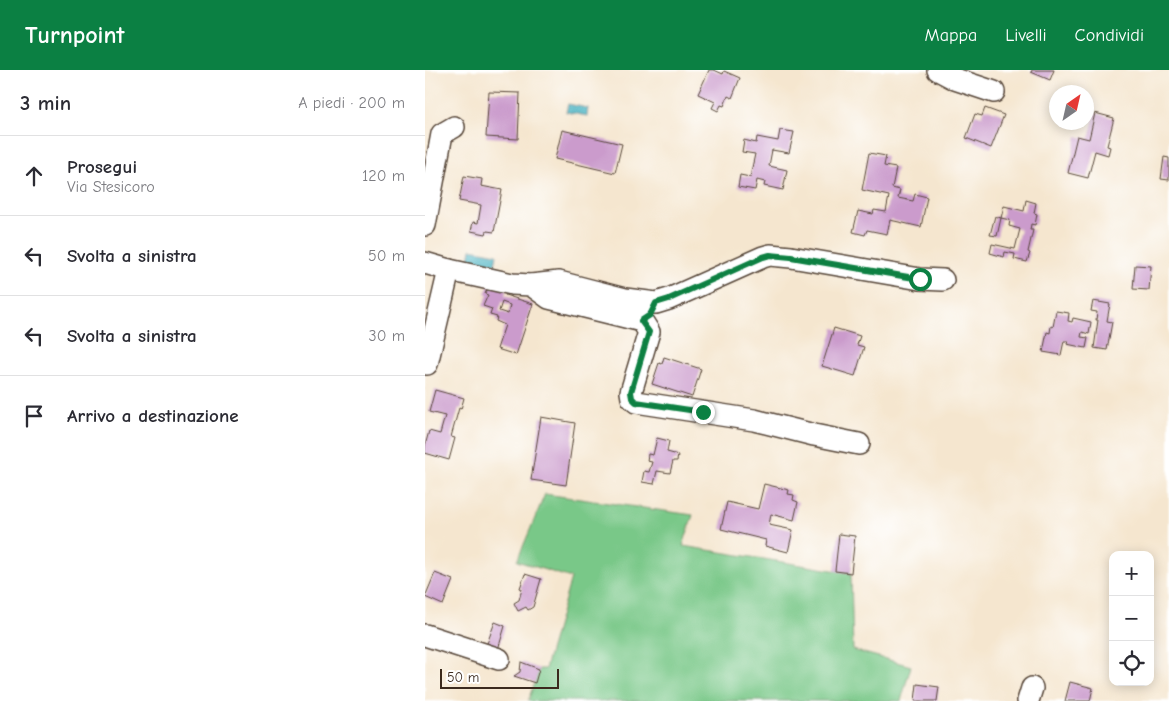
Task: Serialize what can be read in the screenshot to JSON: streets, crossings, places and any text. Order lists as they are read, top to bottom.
{
  "scale_bar": "50 m",
  "north": "top right",
  "page": {
    "header": "Turnpoint",
    "nav": ["Mappa", "Livelli", "Condividi"],
    "heading": ["3 min", "A piedi · 200 m"],
    "list": [
      ["Prosegui", "Via Stesicoro", "120 m"],
      ["Svolta a sinistra", "50 m"],
      ["Svolta a sinistra", "30 m"],
      "Arrivo a destinazione"
    ],
    "map_buttons": ["+", "−"],
    "scale": "50 m"
  }
}
